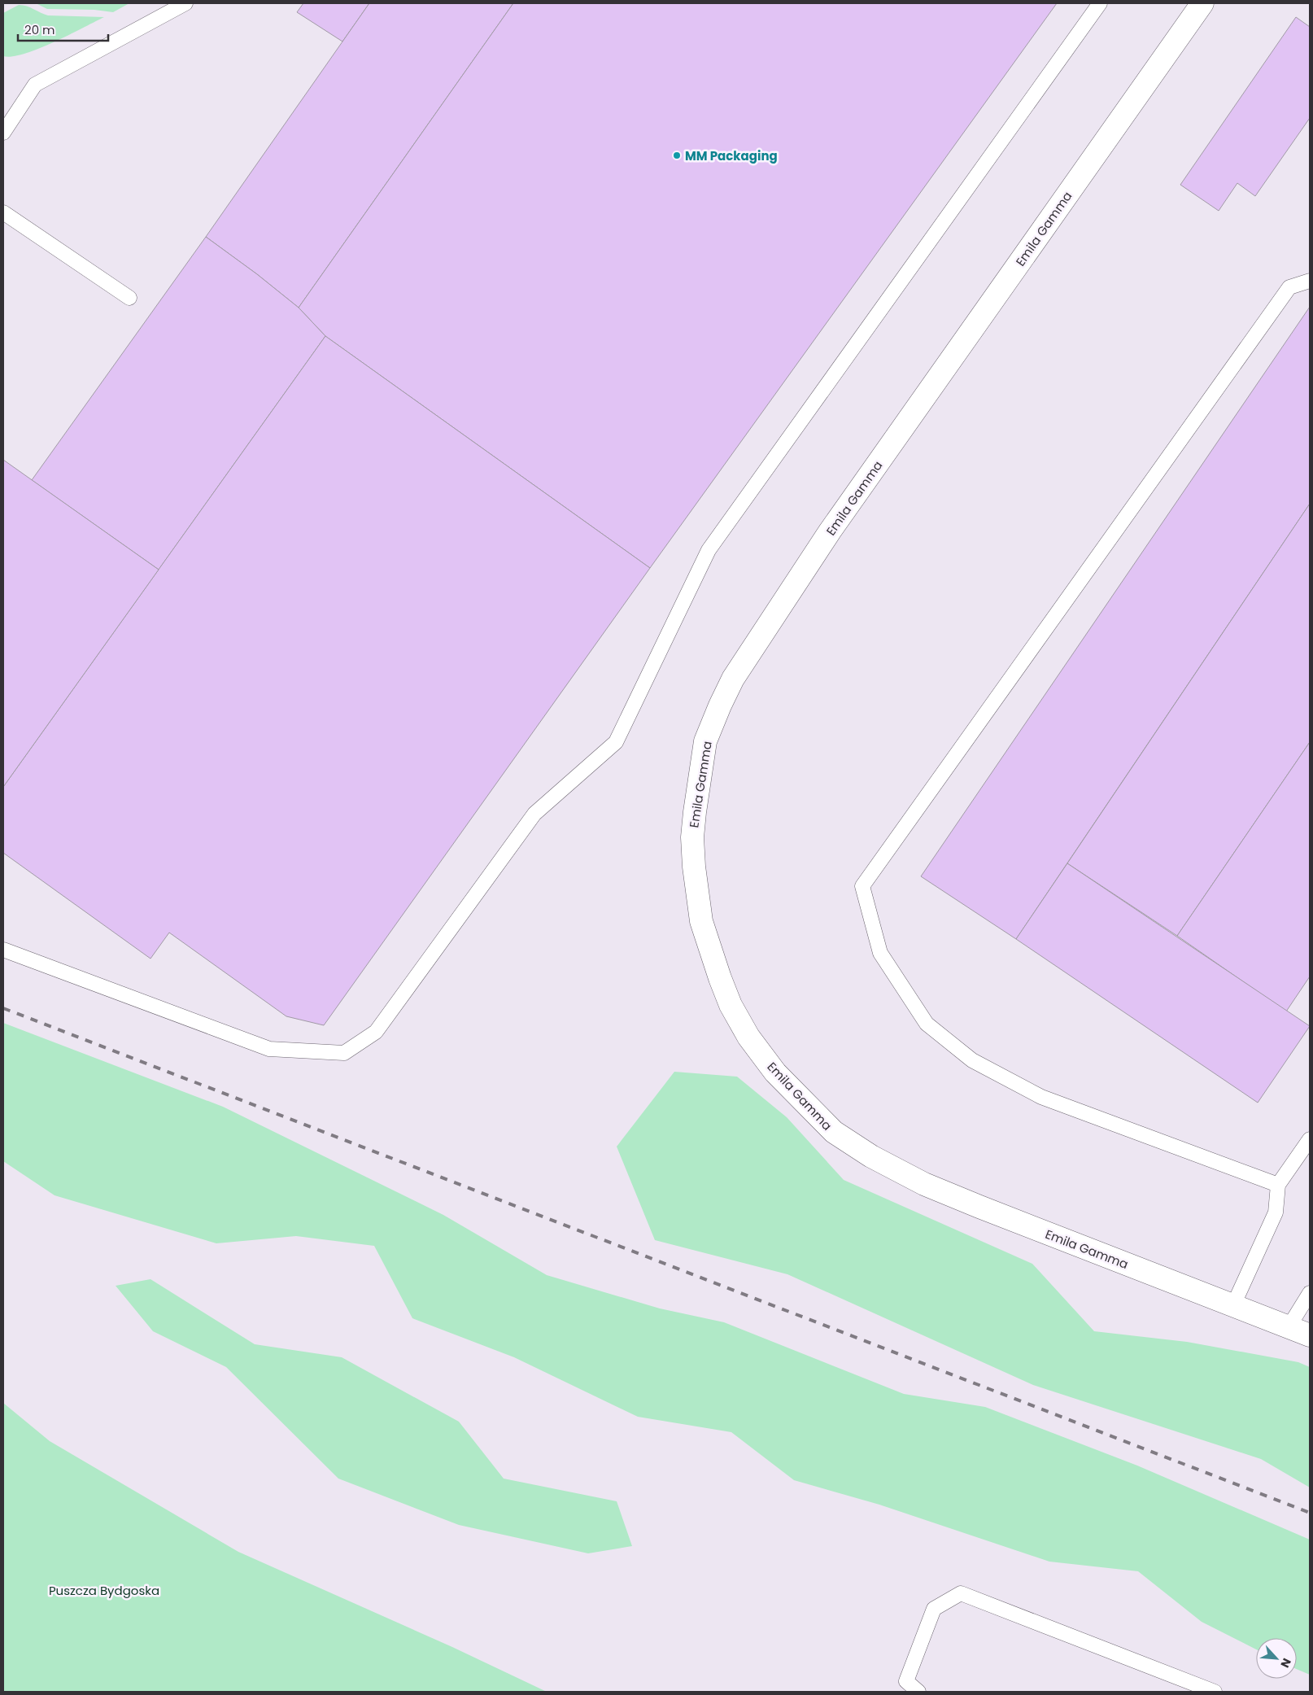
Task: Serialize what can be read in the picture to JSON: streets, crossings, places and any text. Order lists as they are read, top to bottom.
{
  "streets": {
    "street": ["Emila Gamma"]
  },
  "parks": ["Puszcza Bydgoska"],
  "places": ["MM Packaging"],
  "scale_bar": "20 m",
  "north": "bottom right"
}
